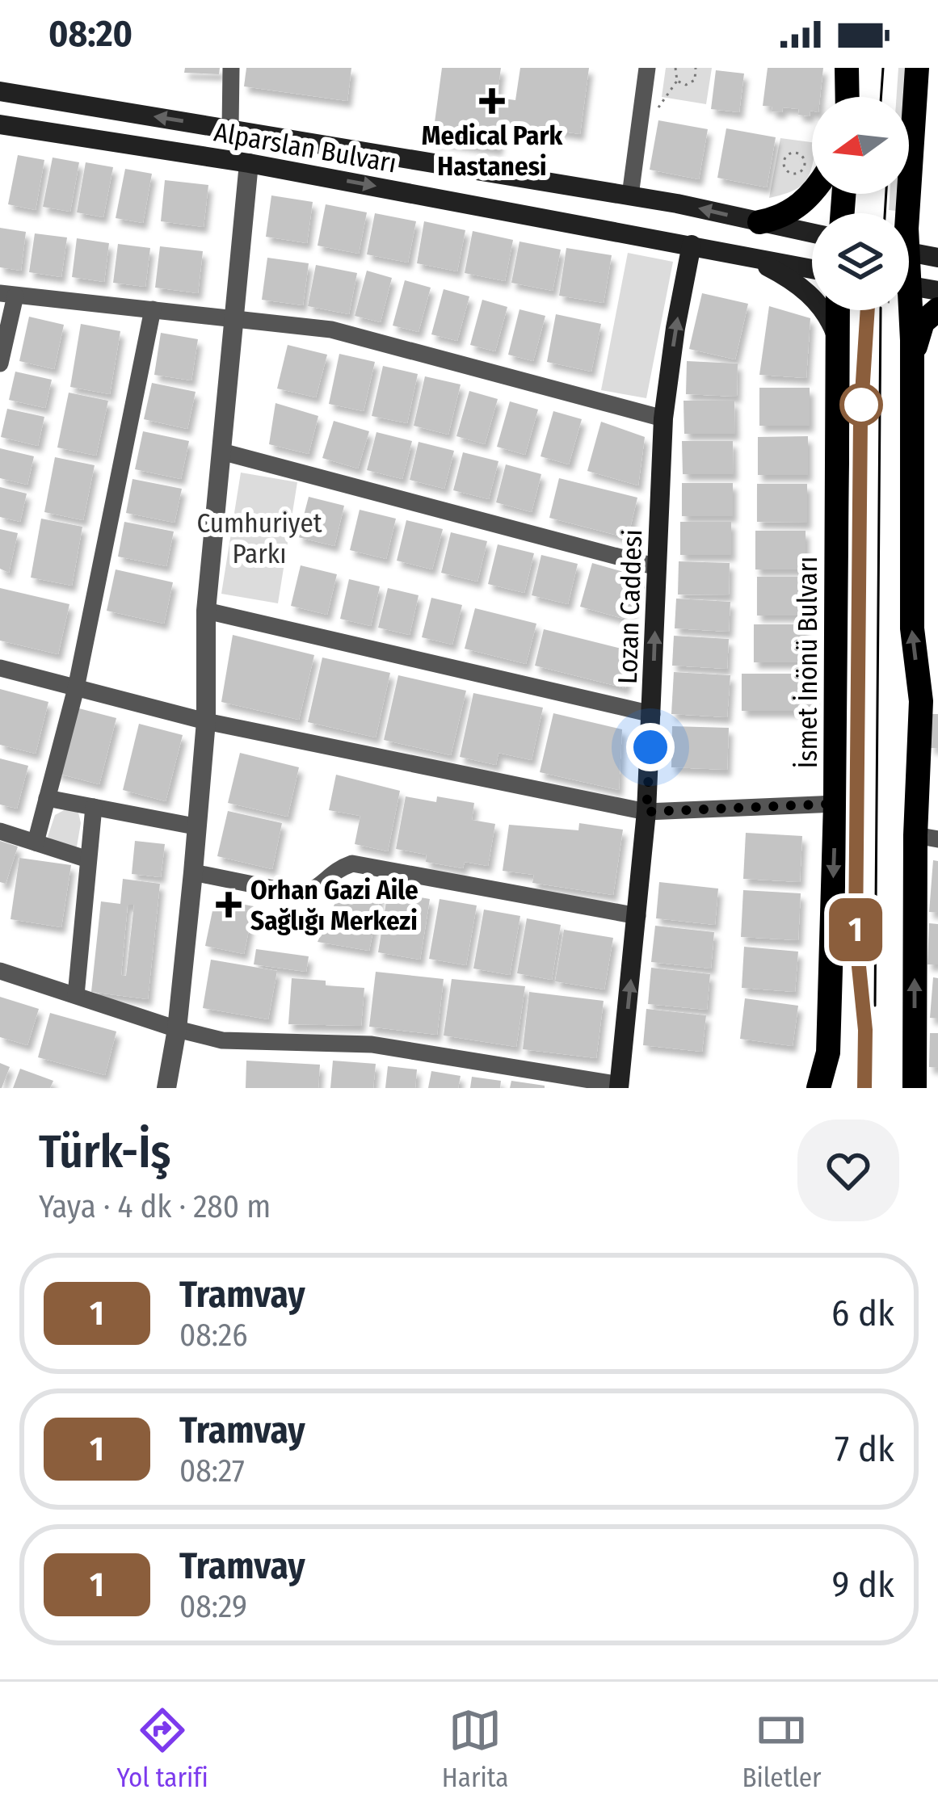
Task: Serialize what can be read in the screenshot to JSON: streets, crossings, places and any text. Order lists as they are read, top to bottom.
{
  "streets": {
    "main road": ["Alparslan Bulvarı", "Lozan Caddesi", "İsmet İnönü Bulvarı"]
  },
  "crossings": [
    ["Alparslan Bulvarı", "Lozan Caddesi"]
  ],
  "one_way": ["Lozan Caddesi"],
  "parks": ["Cumhuriyet Parkı"],
  "places": {
    "health": ["Medical Park Hastanesi", "Orhan Gazi Aile Sağlığı Merkezi"]
  },
  "lines": ["tram line 1"],
  "north": "left",
  "page": {
    "status": "08:20",
    "on_map": "1",
    "heading": ["Türk-İş", "Yaya · 4 dk · 280 m"],
    "list": [
      {
        "mark": "1",
        "name": "Tramvay",
        "note": "08:26",
        "value": "6 dk"
      },
      {
        "mark": "1",
        "name": "Tramvay",
        "note": "08:27",
        "value": "7 dk"
      },
      {
        "mark": "1",
        "name": "Tramvay",
        "note": "08:29",
        "value": "9 dk"
      }
    ],
    "tabs": ["Yol tarifi", "Harita", "Biletler"]
  }
}
